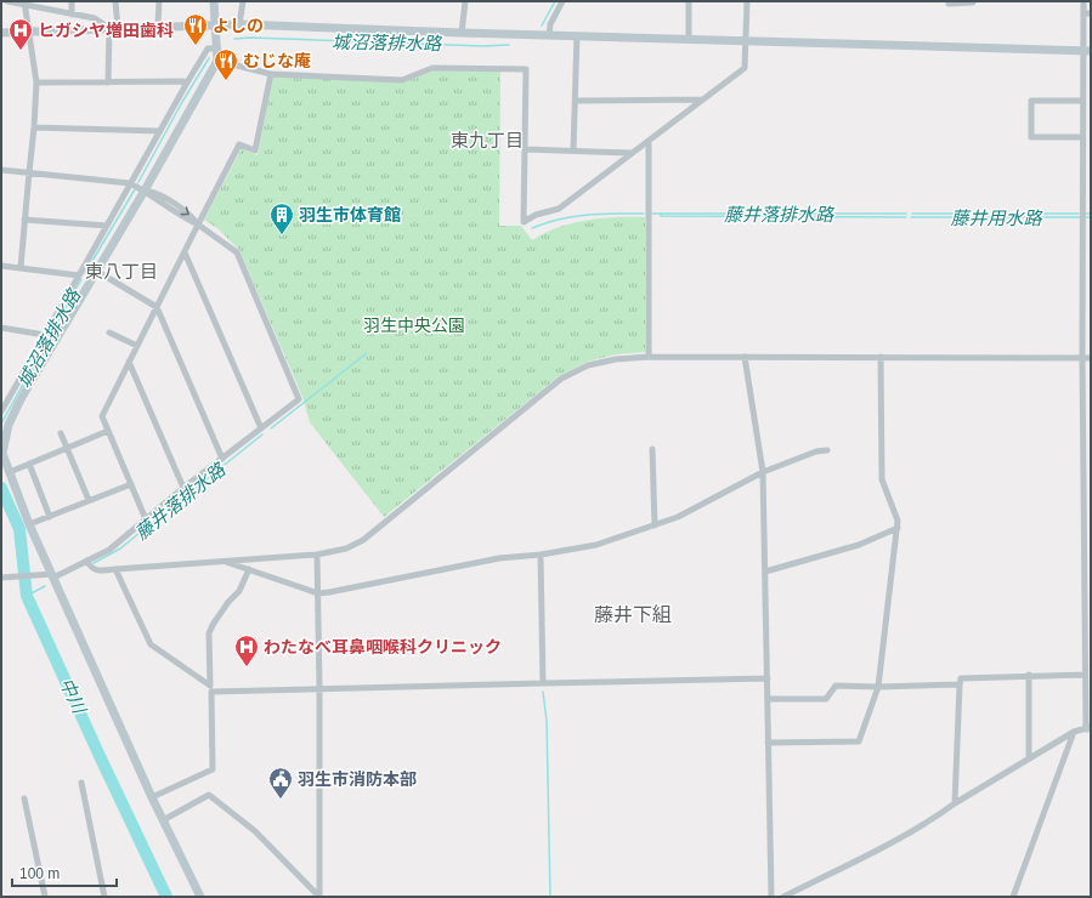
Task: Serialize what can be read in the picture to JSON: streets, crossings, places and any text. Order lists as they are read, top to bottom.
{
  "districts": ["東九丁目", "東八丁目", "藤井下組"],
  "water": [
    "城沼落排水路",
    "藤井落排水路",
    "藤井用水路",
    "中川"
  ],
  "parks": ["羽生中央公園"],
  "places": {
    "restaurant": ["よしの", "むじな庵"],
    "hospital": ["ヒガシヤ増田歯科", "わたなべ耳鼻咽喉科クリニック"],
    "building": ["羽生市体育館"],
    "public building": ["羽生市消防本部"]
  },
  "scale_bar": "100 m"
}
